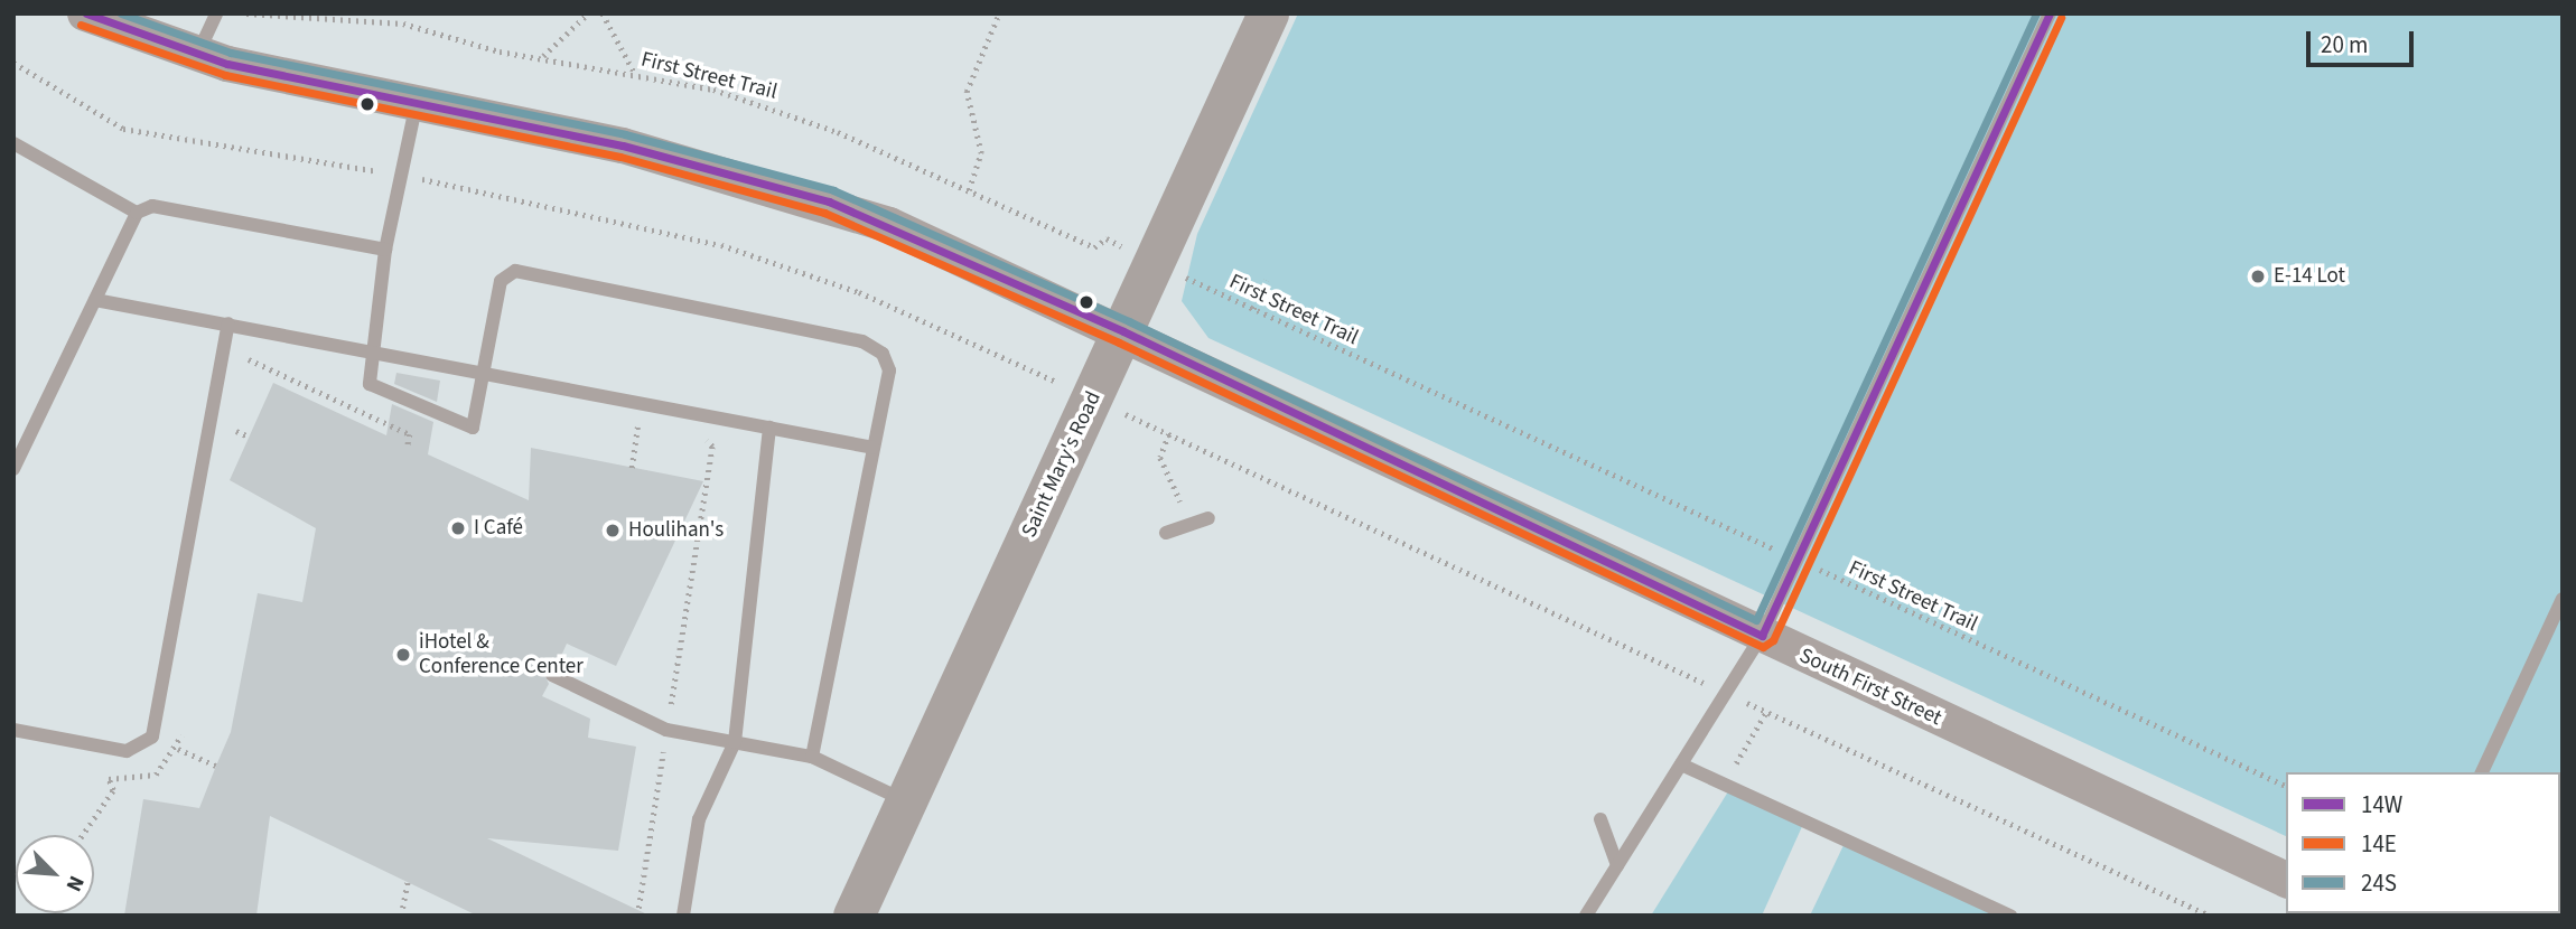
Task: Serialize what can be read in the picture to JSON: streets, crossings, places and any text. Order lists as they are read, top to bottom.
{
  "streets": {
    "main road": ["Saint Mary's Road"],
    "street": ["South First Street"],
    "path": ["First Street Trail"]
  },
  "crossings": [
    ["First Street Trail", "Saint Mary's Road"],
    ["Saint Mary's Road", "South First Street"]
  ],
  "places": [
    "E-14 Lot",
    "I Café",
    "Houlihan's",
    "iHotel & Conference Center"
  ],
  "lines": ["transit line 14W", "transit line 24S", "transit line 14E"],
  "legend": ["14W", "14E", "24S"],
  "scale_bar": "20 m",
  "north": "bottom right"
}
